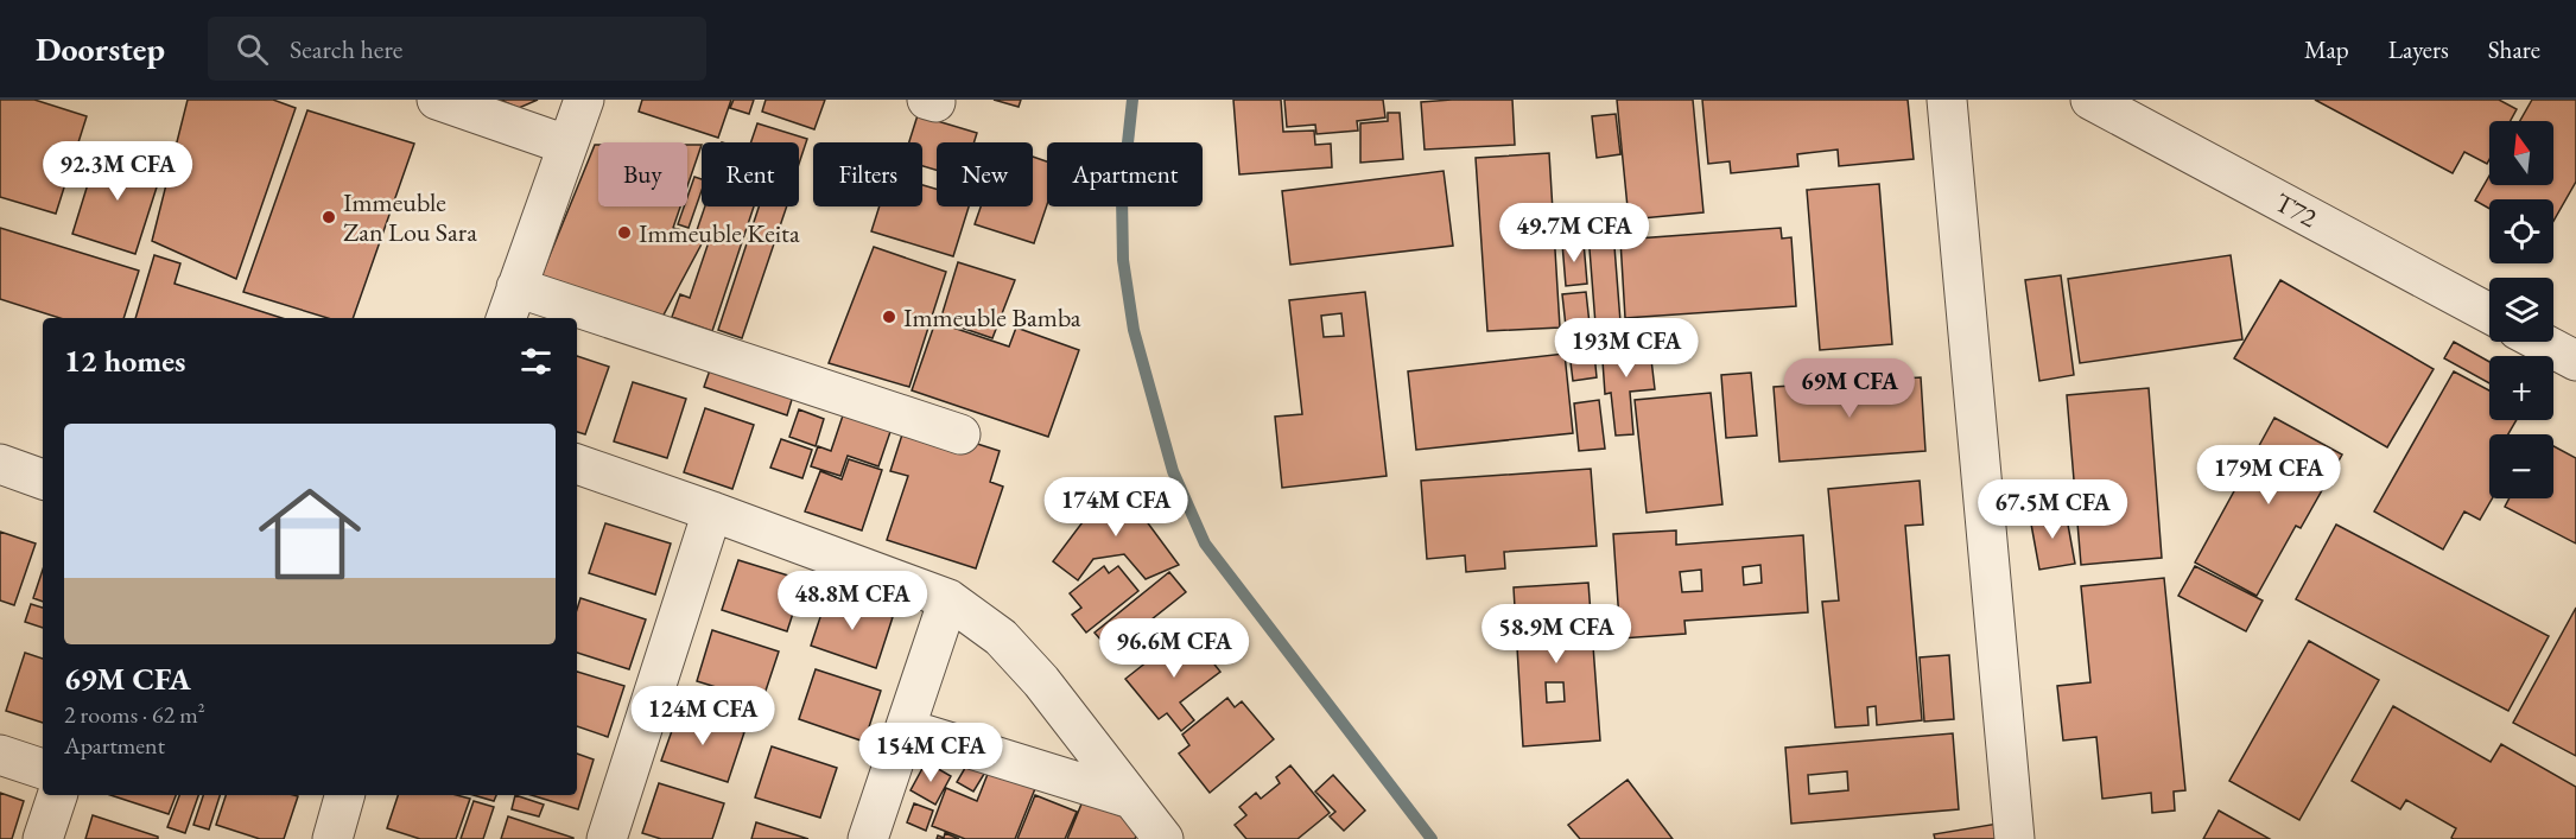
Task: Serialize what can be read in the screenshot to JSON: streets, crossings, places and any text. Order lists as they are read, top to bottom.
{
  "streets": {
    "street": ["T72"]
  },
  "places": ["Immeuble Zan Lou Sara", "Immeuble Keita", "Immeuble Bamba"],
  "north": "top",
  "page": {
    "header": "Doorstep",
    "search": "Search here",
    "nav": ["Map", "Layers", "Share"],
    "map_buttons": ["+", "−"],
    "price": [
      "92.3M CFA",
      "49.7M CFA",
      "193M CFA",
      "69M CFA",
      "179M CFA",
      "174M CFA",
      "67.5M CFA",
      "48.8M CFA",
      "58.9M CFA",
      "96.6M CFA",
      "124M CFA",
      "154M CFA"
    ],
    "chip": [
      "Buy",
      "Rent",
      "Filters",
      "New",
      "Apartment"
    ],
    "heading": "12 homes",
    "list": [
      {
        "name": "69M CFA",
        "note": "2 rooms · 62 m² · Apartment"
      }
    ]
  }
}
